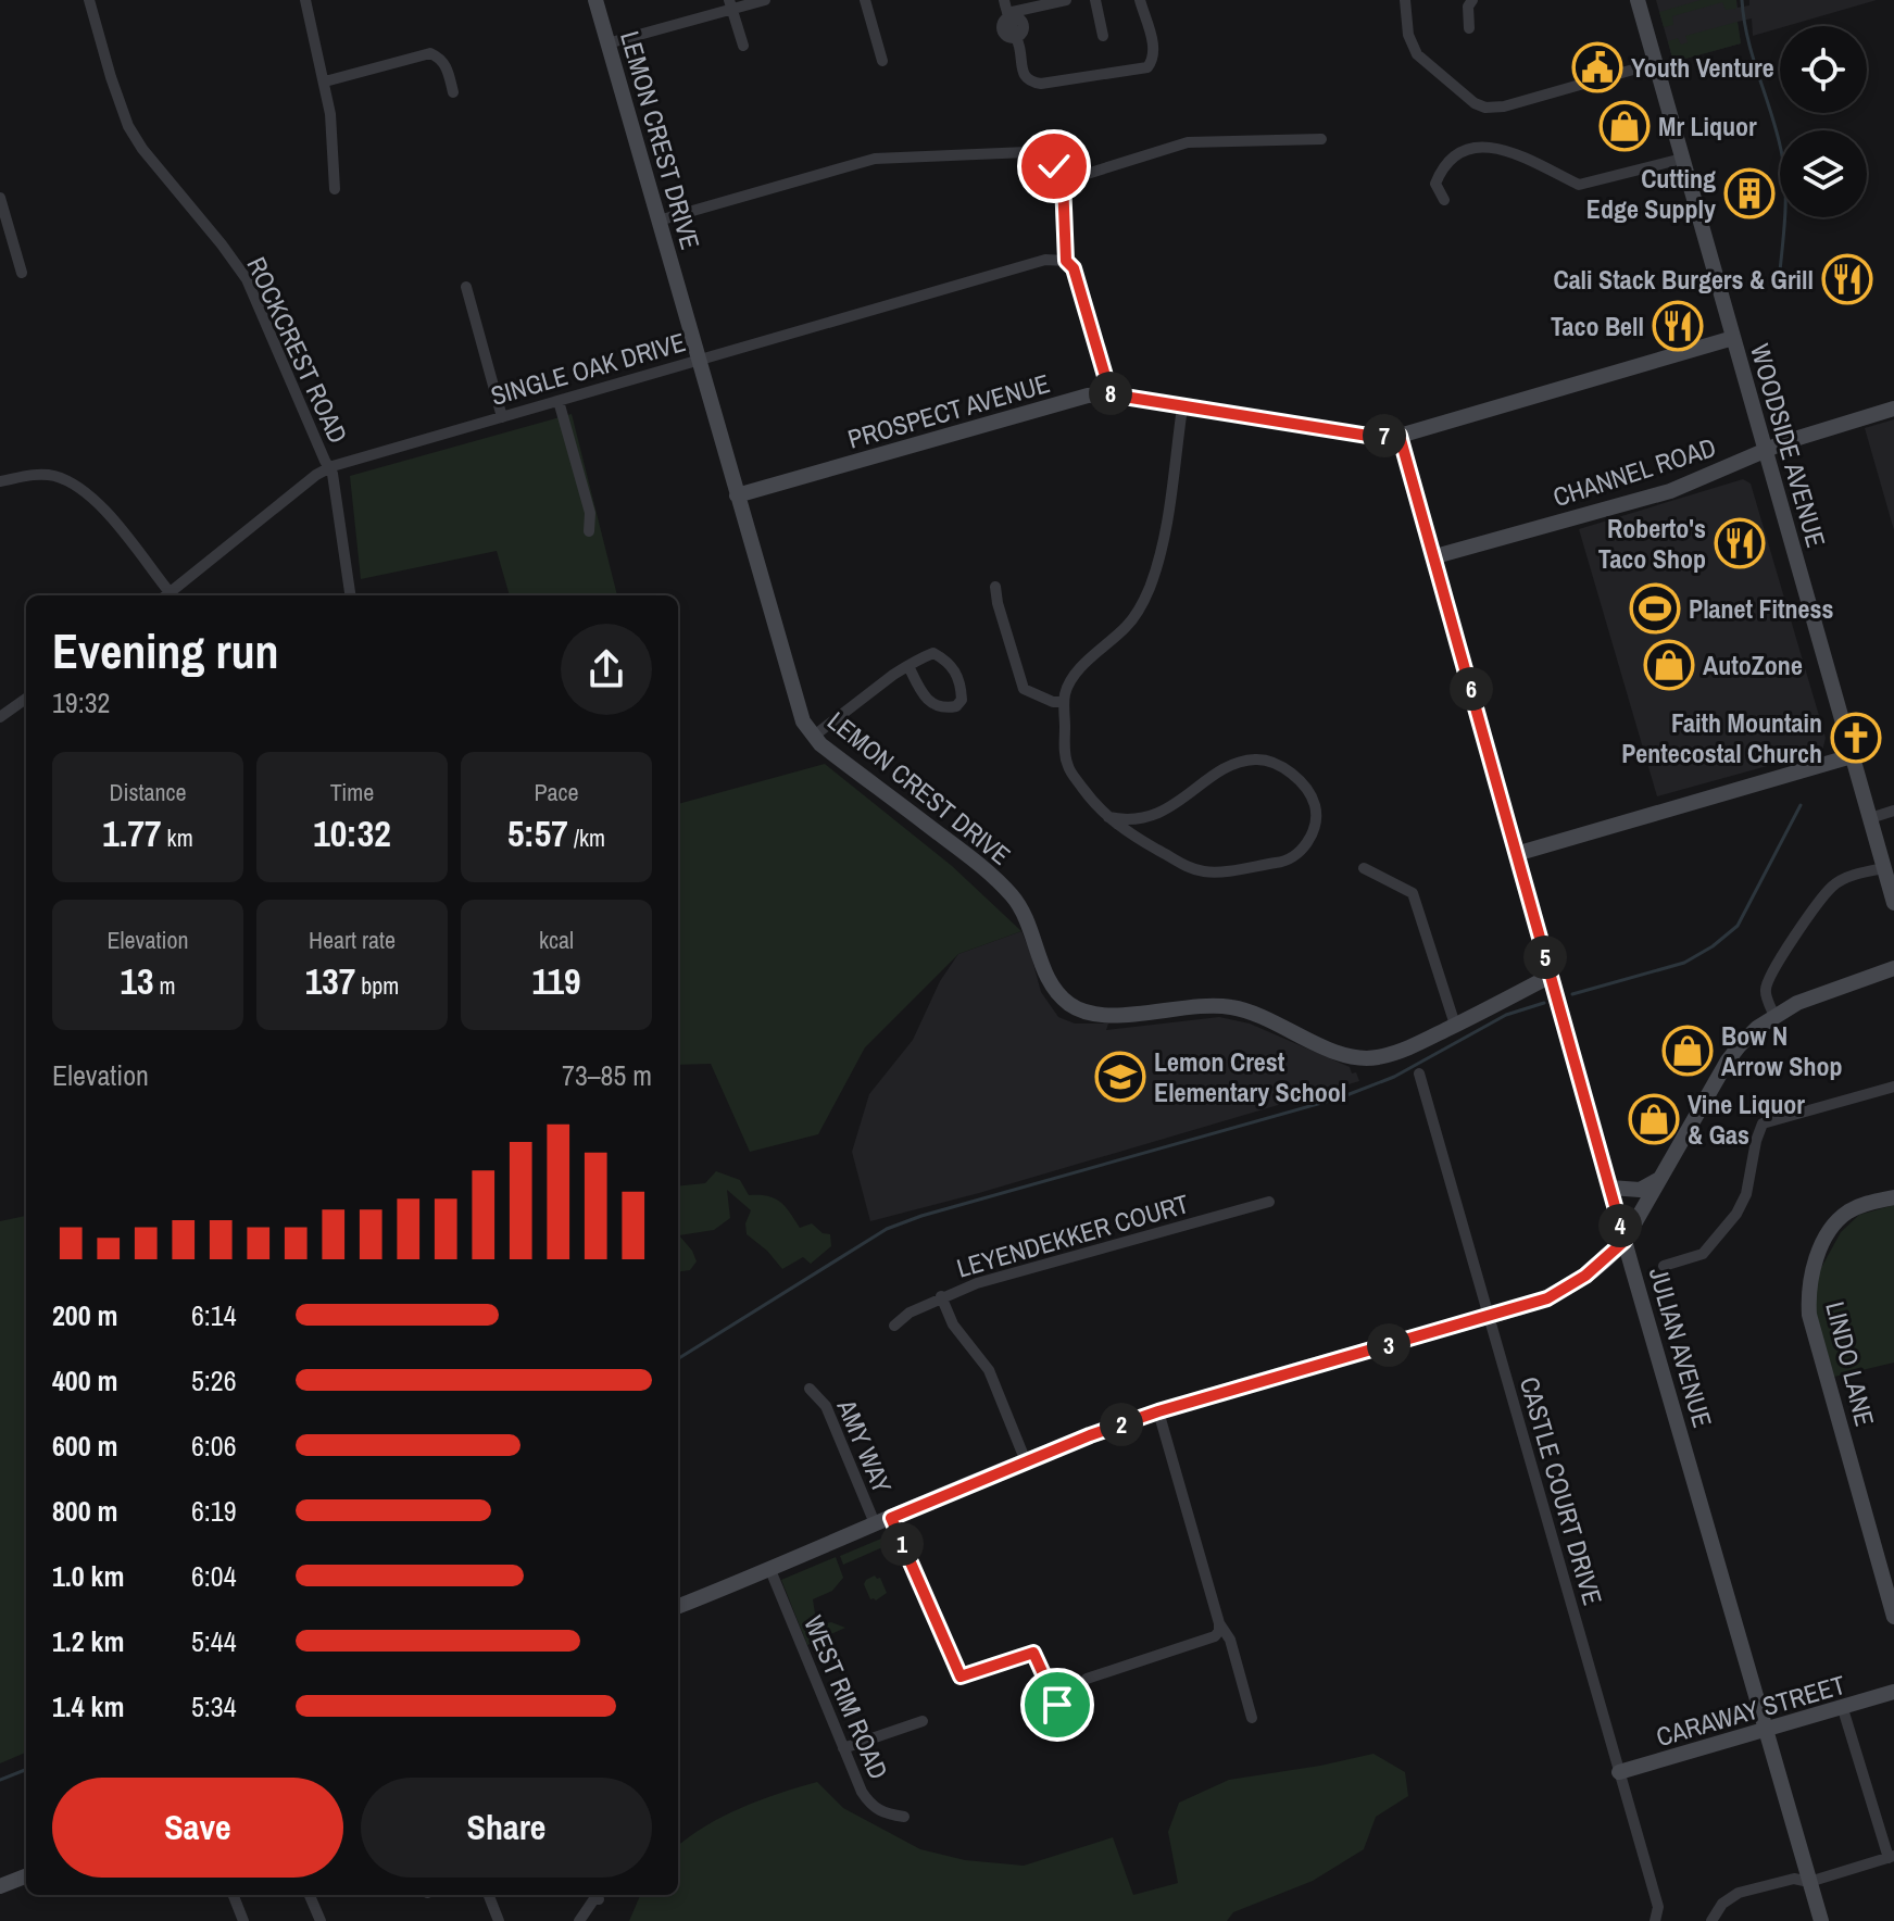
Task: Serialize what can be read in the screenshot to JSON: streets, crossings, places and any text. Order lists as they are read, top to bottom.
{
  "streets": {
    "street": [
      "LEMON CREST DRIVE",
      "ROCKCREST ROAD",
      "SINGLE OAK DRIVE",
      "PROSPECT AVENUE",
      "WOODSIDE AVENUE",
      "CHANNEL ROAD",
      "LEYENDEKKER COURT",
      "JULIAN AVENUE",
      "LINDO LANE",
      "AMY WAY",
      "CASTLE COURT DRIVE",
      "WEST RIM ROAD",
      "CARAWAY STREET"
    ]
  },
  "crossings": [
    ["LEMON CREST DRIVE", "SINGLE OAK DRIVE"],
    ["LEMON CREST DRIVE", "PROSPECT AVENUE"],
    ["LEMON CREST DRIVE", "JULIAN AVENUE"],
    ["ROCKCREST ROAD", "SINGLE OAK DRIVE"],
    ["PROSPECT AVENUE", "WOODSIDE AVENUE"],
    ["PROSPECT AVENUE", "JULIAN AVENUE"],
    ["WOODSIDE AVENUE", "CHANNEL ROAD"],
    ["CHANNEL ROAD", "JULIAN AVENUE"],
    ["JULIAN AVENUE", "CARAWAY STREET"],
    ["CASTLE COURT DRIVE", "CARAWAY STREET"]
  ],
  "places": {
    "public building": ["Youth Venture"],
    "shop": [
      "Mr Liquor",
      "AutoZone",
      "Bow N Arrow Shop",
      "Vine Liquor & Gas"
    ],
    "building": ["Cutting Edge Supply"],
    "restaurant": ["Cali Stack Burgers & Grill", "Taco Bell", "Roberto's Taco Shop"],
    "sports": ["Planet Fitness"],
    "church": ["Faith Mountain Pentecostal Church"],
    "school or university": ["Lemon Crest Elementary School"]
  },
  "page": {
    "pins": [
      "8",
      "7",
      "6",
      "5",
      "4",
      "3",
      "2",
      "1"
    ],
    "heading": ["Evening run", "19:32"],
    "stats": [
      ["Distance", "1.77 km"],
      ["Time", "10:32"],
      ["Pace", "5:57 /km"],
      ["Elevation", "13 m"],
      ["Heart rate", "137 bpm"],
      ["kcal", "119"]
    ],
    "chart": ["Elevation", "73–85 m"],
    "list": [
      {
        "name": "200 m",
        "note": "6:14"
      },
      {
        "name": "400 m",
        "note": "5:26"
      },
      {
        "name": "600 m",
        "note": "6:06"
      },
      {
        "name": "800 m",
        "note": "6:19"
      },
      {
        "name": "1.0 km",
        "note": "6:04"
      },
      {
        "name": "1.2 km",
        "note": "5:44"
      },
      {
        "name": "1.4 km",
        "note": "5:34"
      }
    ],
    "buttons": ["Save", "Share"]
  }
}
